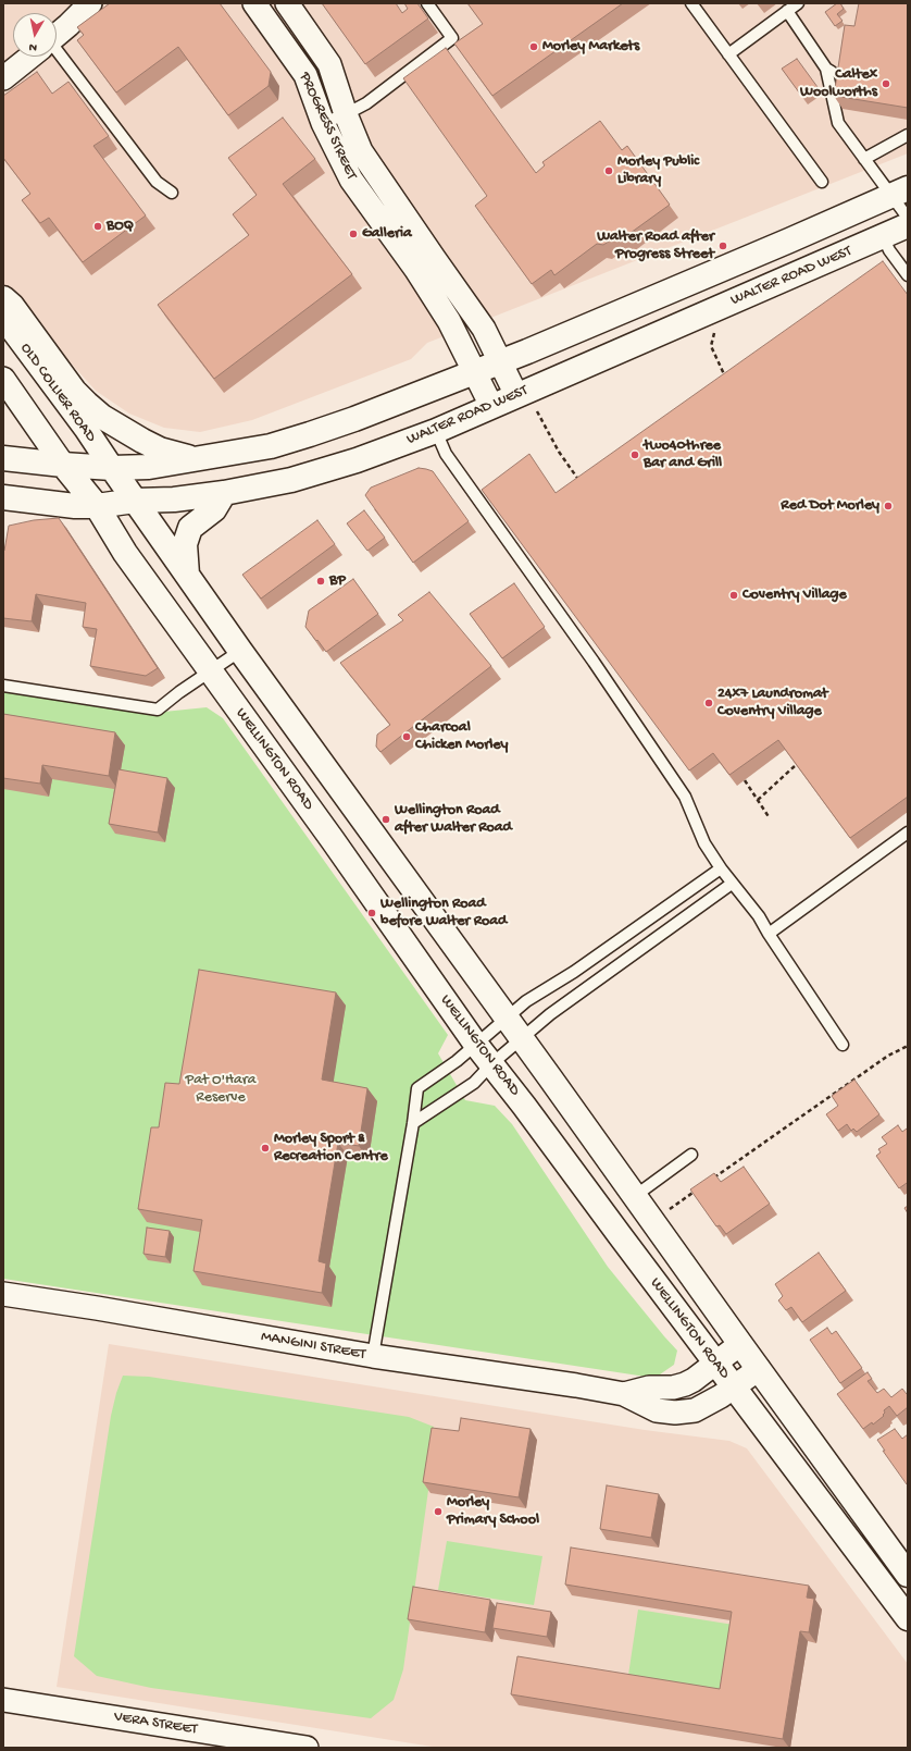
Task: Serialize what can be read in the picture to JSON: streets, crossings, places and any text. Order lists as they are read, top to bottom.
{
  "streets": {
    "main road": ["WALTER ROAD WEST", "WELLINGTON ROAD"],
    "street": [
      "PROGRESS STREET",
      "OLD COLLIER ROAD",
      "MANGINI STREET",
      "VERA STREET"
    ]
  },
  "crossings": [
    ["PROGRESS STREET", "WALTER ROAD WEST"],
    ["WALTER ROAD WEST", "WELLINGTON ROAD"],
    ["OLD COLLIER ROAD", "WELLINGTON ROAD"],
    ["WELLINGTON ROAD", "MANGINI STREET"]
  ],
  "parks": ["Pat O'Hara Reserve"],
  "places": [
    "Morley Markets",
    "Caltex Woolworths",
    "Morley Public Library",
    "BOQ",
    "Galleria",
    "Walter Road after Progress Street",
    "two40three Bar and Grill",
    "Red Dot Morley",
    "BP",
    "Coventry Village",
    "24x7 Laundromat Coventry Village",
    "Charcoal Chicken Morley",
    "Wellington Road after Walter Road",
    "Wellington Road before Walter Road",
    "Morley Sport & Recreation Centre",
    "Morley Primary School"
  ],
  "north": "bottom"
}
